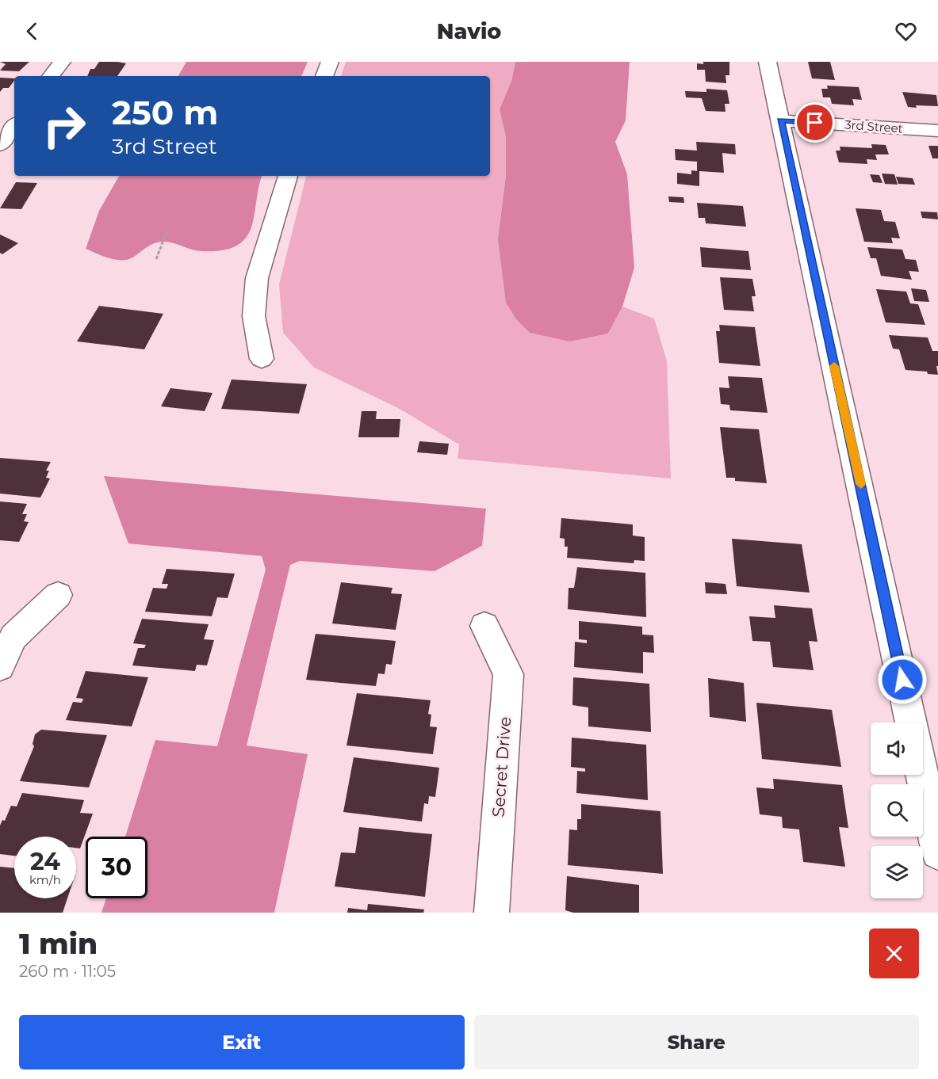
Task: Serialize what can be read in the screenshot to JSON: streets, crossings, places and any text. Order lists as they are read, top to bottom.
{
  "streets": {
    "street": ["3rd Street", "Secret Drive"]
  },
  "page": {
    "header": "Navio",
    "turn": ["250 m", "3rd Street"],
    "speed": "24 km/h",
    "limit": "30",
    "heading": ["1 min", "260 m · 11:05"],
    "buttons": ["Exit", "Share"]
  }
}
